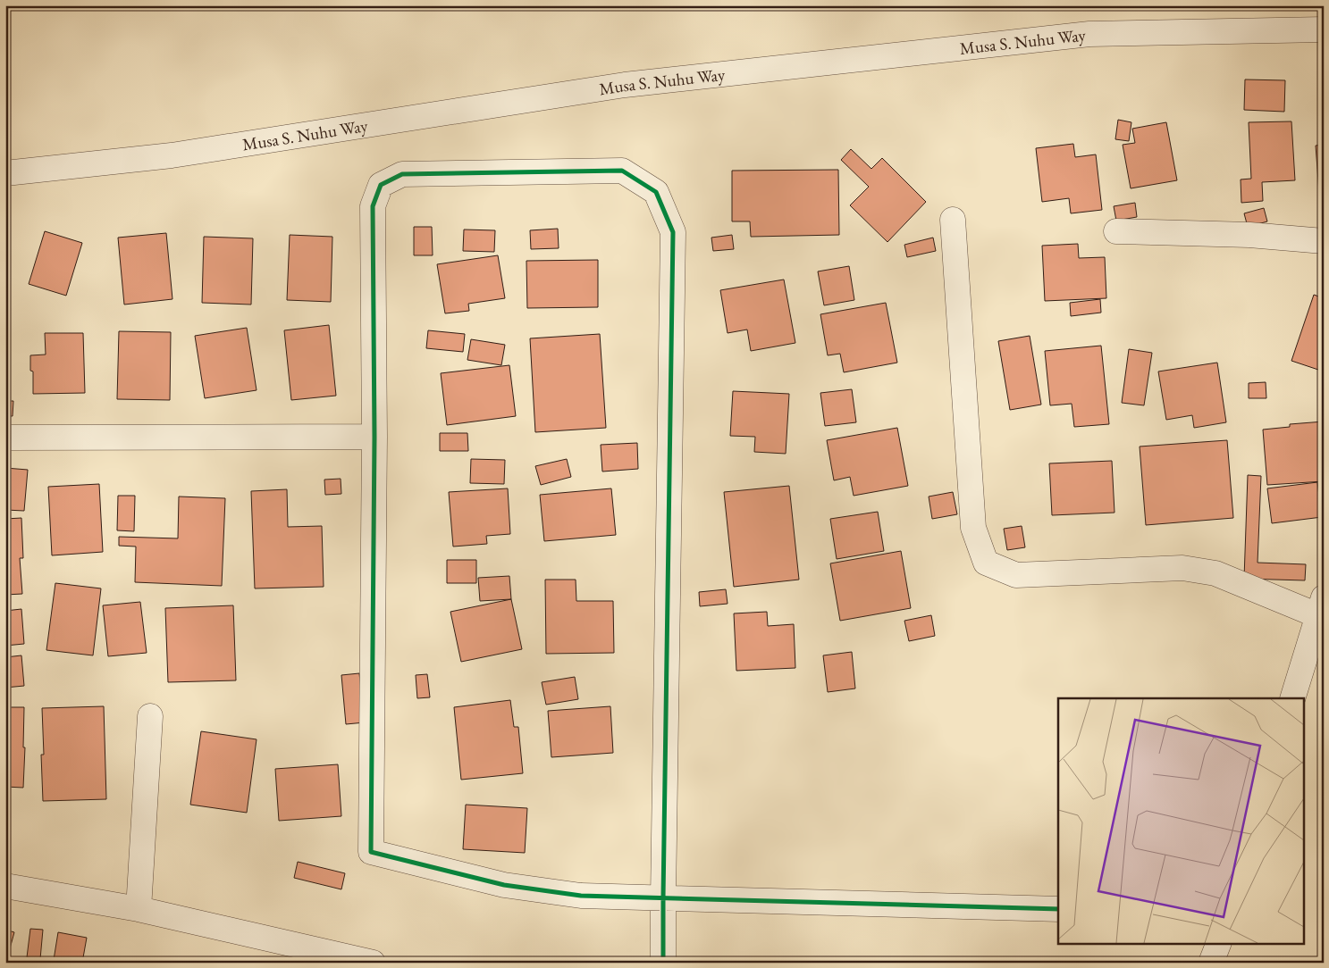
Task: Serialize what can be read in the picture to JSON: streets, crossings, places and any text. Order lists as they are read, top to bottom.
{
  "streets": {
    "street": ["Musa S. Nuhu Way"]
  }
}
